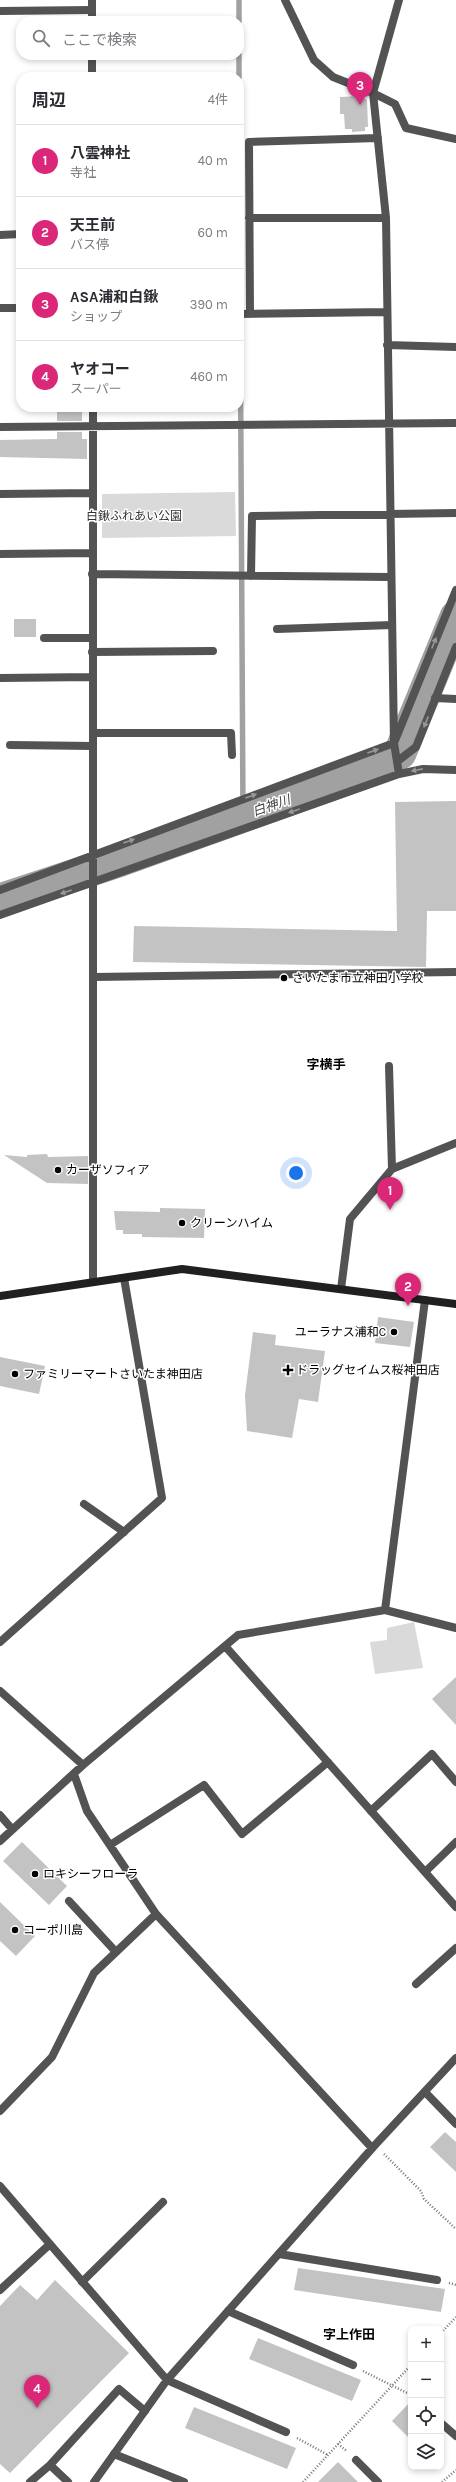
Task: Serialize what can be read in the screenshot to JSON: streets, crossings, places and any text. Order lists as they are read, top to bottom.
{
  "districts": ["字横手", "字上作田"],
  "water": ["白神川"],
  "parks": ["白鍬ふれあい公園"],
  "places": {
    "other": [
      "さいたま市立神田小学校",
      "カーザソフィア",
      "クリーンハイム",
      "ユーラナス浦和C",
      "ファミリーマートさいたま神田店",
      "ロキシーフローラ",
      "コーポ川島"
    ],
    "health": ["ドラッグセイムス桜神田店"]
  },
  "page": {
    "search": "ここで検索",
    "pins": [
      "3",
      "1",
      "2",
      "4"
    ],
    "heading": ["周辺", "4件"],
    "list": [
      {
        "mark": "1",
        "name": "八雲神社",
        "note": "寺社",
        "value": "40 m"
      },
      {
        "mark": "2",
        "name": "天王前",
        "note": "バス停",
        "value": "60 m"
      },
      {
        "mark": "3",
        "name": "ASA浦和白鍬",
        "note": "ショップ",
        "value": "390 m"
      },
      {
        "mark": "4",
        "name": "ヤオコー",
        "note": "スーパー",
        "value": "460 m"
      }
    ],
    "map_buttons": ["+", "−"]
  }
}
